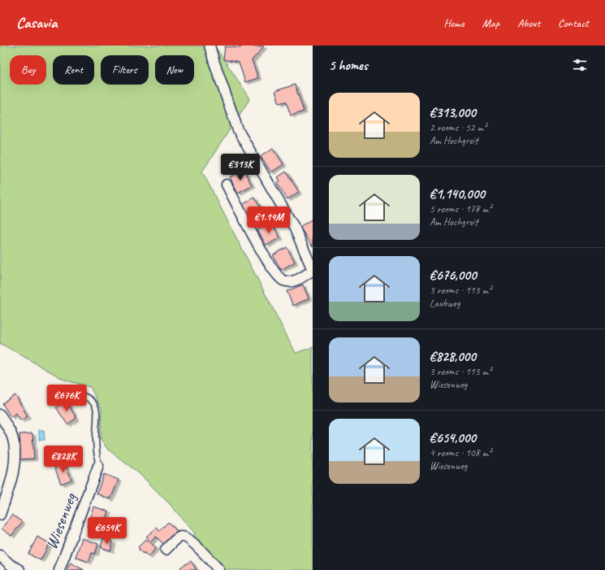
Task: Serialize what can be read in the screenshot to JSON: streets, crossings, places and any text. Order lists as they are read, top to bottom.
{
  "streets": {
    "street": ["Wiesenweg"]
  },
  "page": {
    "header": "Casavia",
    "nav": [
      "Home",
      "Map",
      "About",
      "Contact"
    ],
    "heading": "5 homes",
    "chip": [
      "Buy",
      "Rent",
      "Filters",
      "New"
    ],
    "list": [
      {
        "name": "€313,000",
        "note": "2 rooms · 52 m² · Am Hochgreit"
      },
      {
        "name": "€1,140,000",
        "note": "5 rooms · 178 m² · Am Hochgreit"
      },
      {
        "name": "€676,000",
        "note": "3 rooms · 113 m² · Laubweg"
      },
      {
        "name": "€828,000",
        "note": "3 rooms · 113 m² · Wiesenweg"
      },
      {
        "name": "€654,000",
        "note": "4 rooms · 108 m² · Wiesenweg"
      }
    ],
    "price": [
      "€313K",
      "€1.14M",
      "€676K",
      "€828K",
      "€654K"
    ]
  }
}
